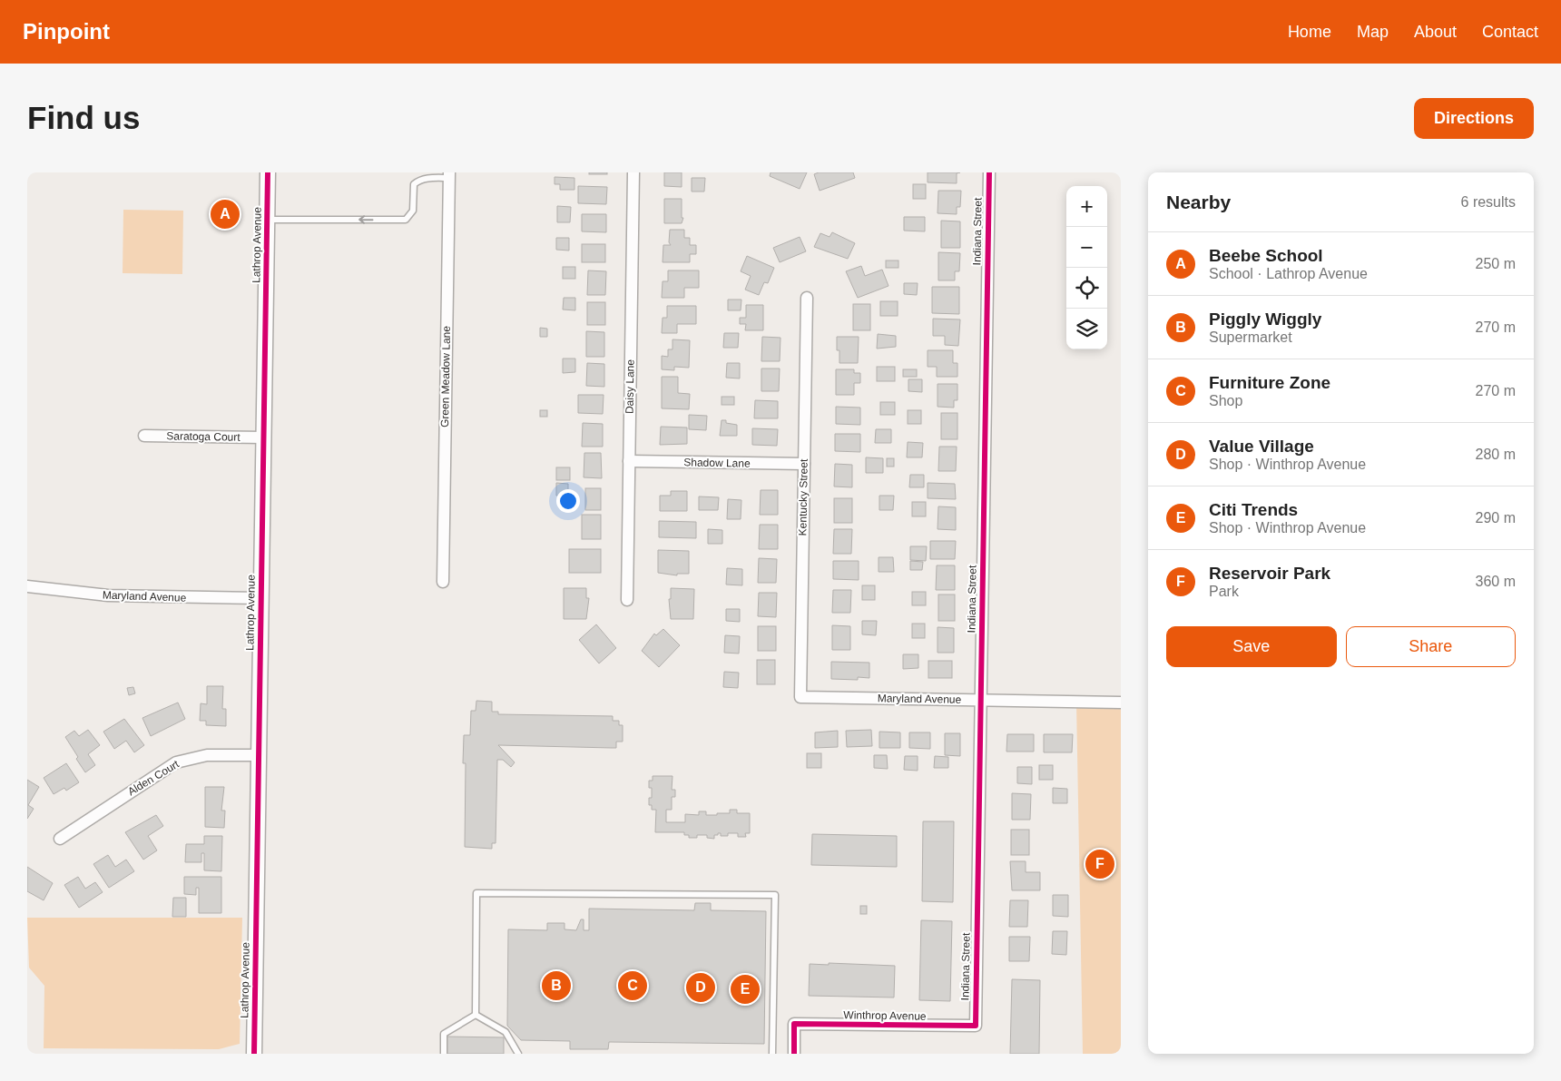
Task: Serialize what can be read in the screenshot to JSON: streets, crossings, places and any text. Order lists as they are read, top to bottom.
{
  "streets": {
    "street": [
      "Indiana Street",
      "Lathrop Avenue",
      "Green Meadow Lane",
      "Daisy Lane",
      "Saratoga Court",
      "Shadow Lane",
      "Kentucky Street",
      "Maryland Avenue",
      "Alden Court",
      "Winthrop Avenue"
    ]
  },
  "crossings": [
    ["Indiana Street", "Maryland Avenue"],
    ["Indiana Street", "Winthrop Avenue"],
    ["Lathrop Avenue", "Saratoga Court"],
    ["Lathrop Avenue", "Maryland Avenue"],
    ["Lathrop Avenue", "Alden Court"],
    ["Daisy Lane", "Shadow Lane"],
    ["Shadow Lane", "Kentucky Street"],
    ["Kentucky Street", "Maryland Avenue"]
  ],
  "page": {
    "header": "Pinpoint",
    "nav": [
      "Home",
      "Map",
      "About",
      "Contact"
    ],
    "buttons": [
      "Directions",
      ["Save", "Share"]
    ],
    "title": "Find us",
    "heading": ["Nearby", "6 results"],
    "map_buttons": ["+", "−"],
    "pins": [
      "A",
      "F",
      "B",
      "C",
      "D",
      "E"
    ],
    "list": [
      {
        "mark": "A",
        "name": "Beebe School",
        "note": "School · Lathrop Avenue",
        "value": "250 m"
      },
      {
        "mark": "B",
        "name": "Piggly Wiggly",
        "note": "Supermarket",
        "value": "270 m"
      },
      {
        "mark": "C",
        "name": "Furniture Zone",
        "note": "Shop",
        "value": "270 m"
      },
      {
        "mark": "D",
        "name": "Value Village",
        "note": "Shop · Winthrop Avenue",
        "value": "280 m"
      },
      {
        "mark": "E",
        "name": "Citi Trends",
        "note": "Shop · Winthrop Avenue",
        "value": "290 m"
      },
      {
        "mark": "F",
        "name": "Reservoir Park",
        "note": "Park",
        "value": "360 m"
      }
    ]
  }
}
